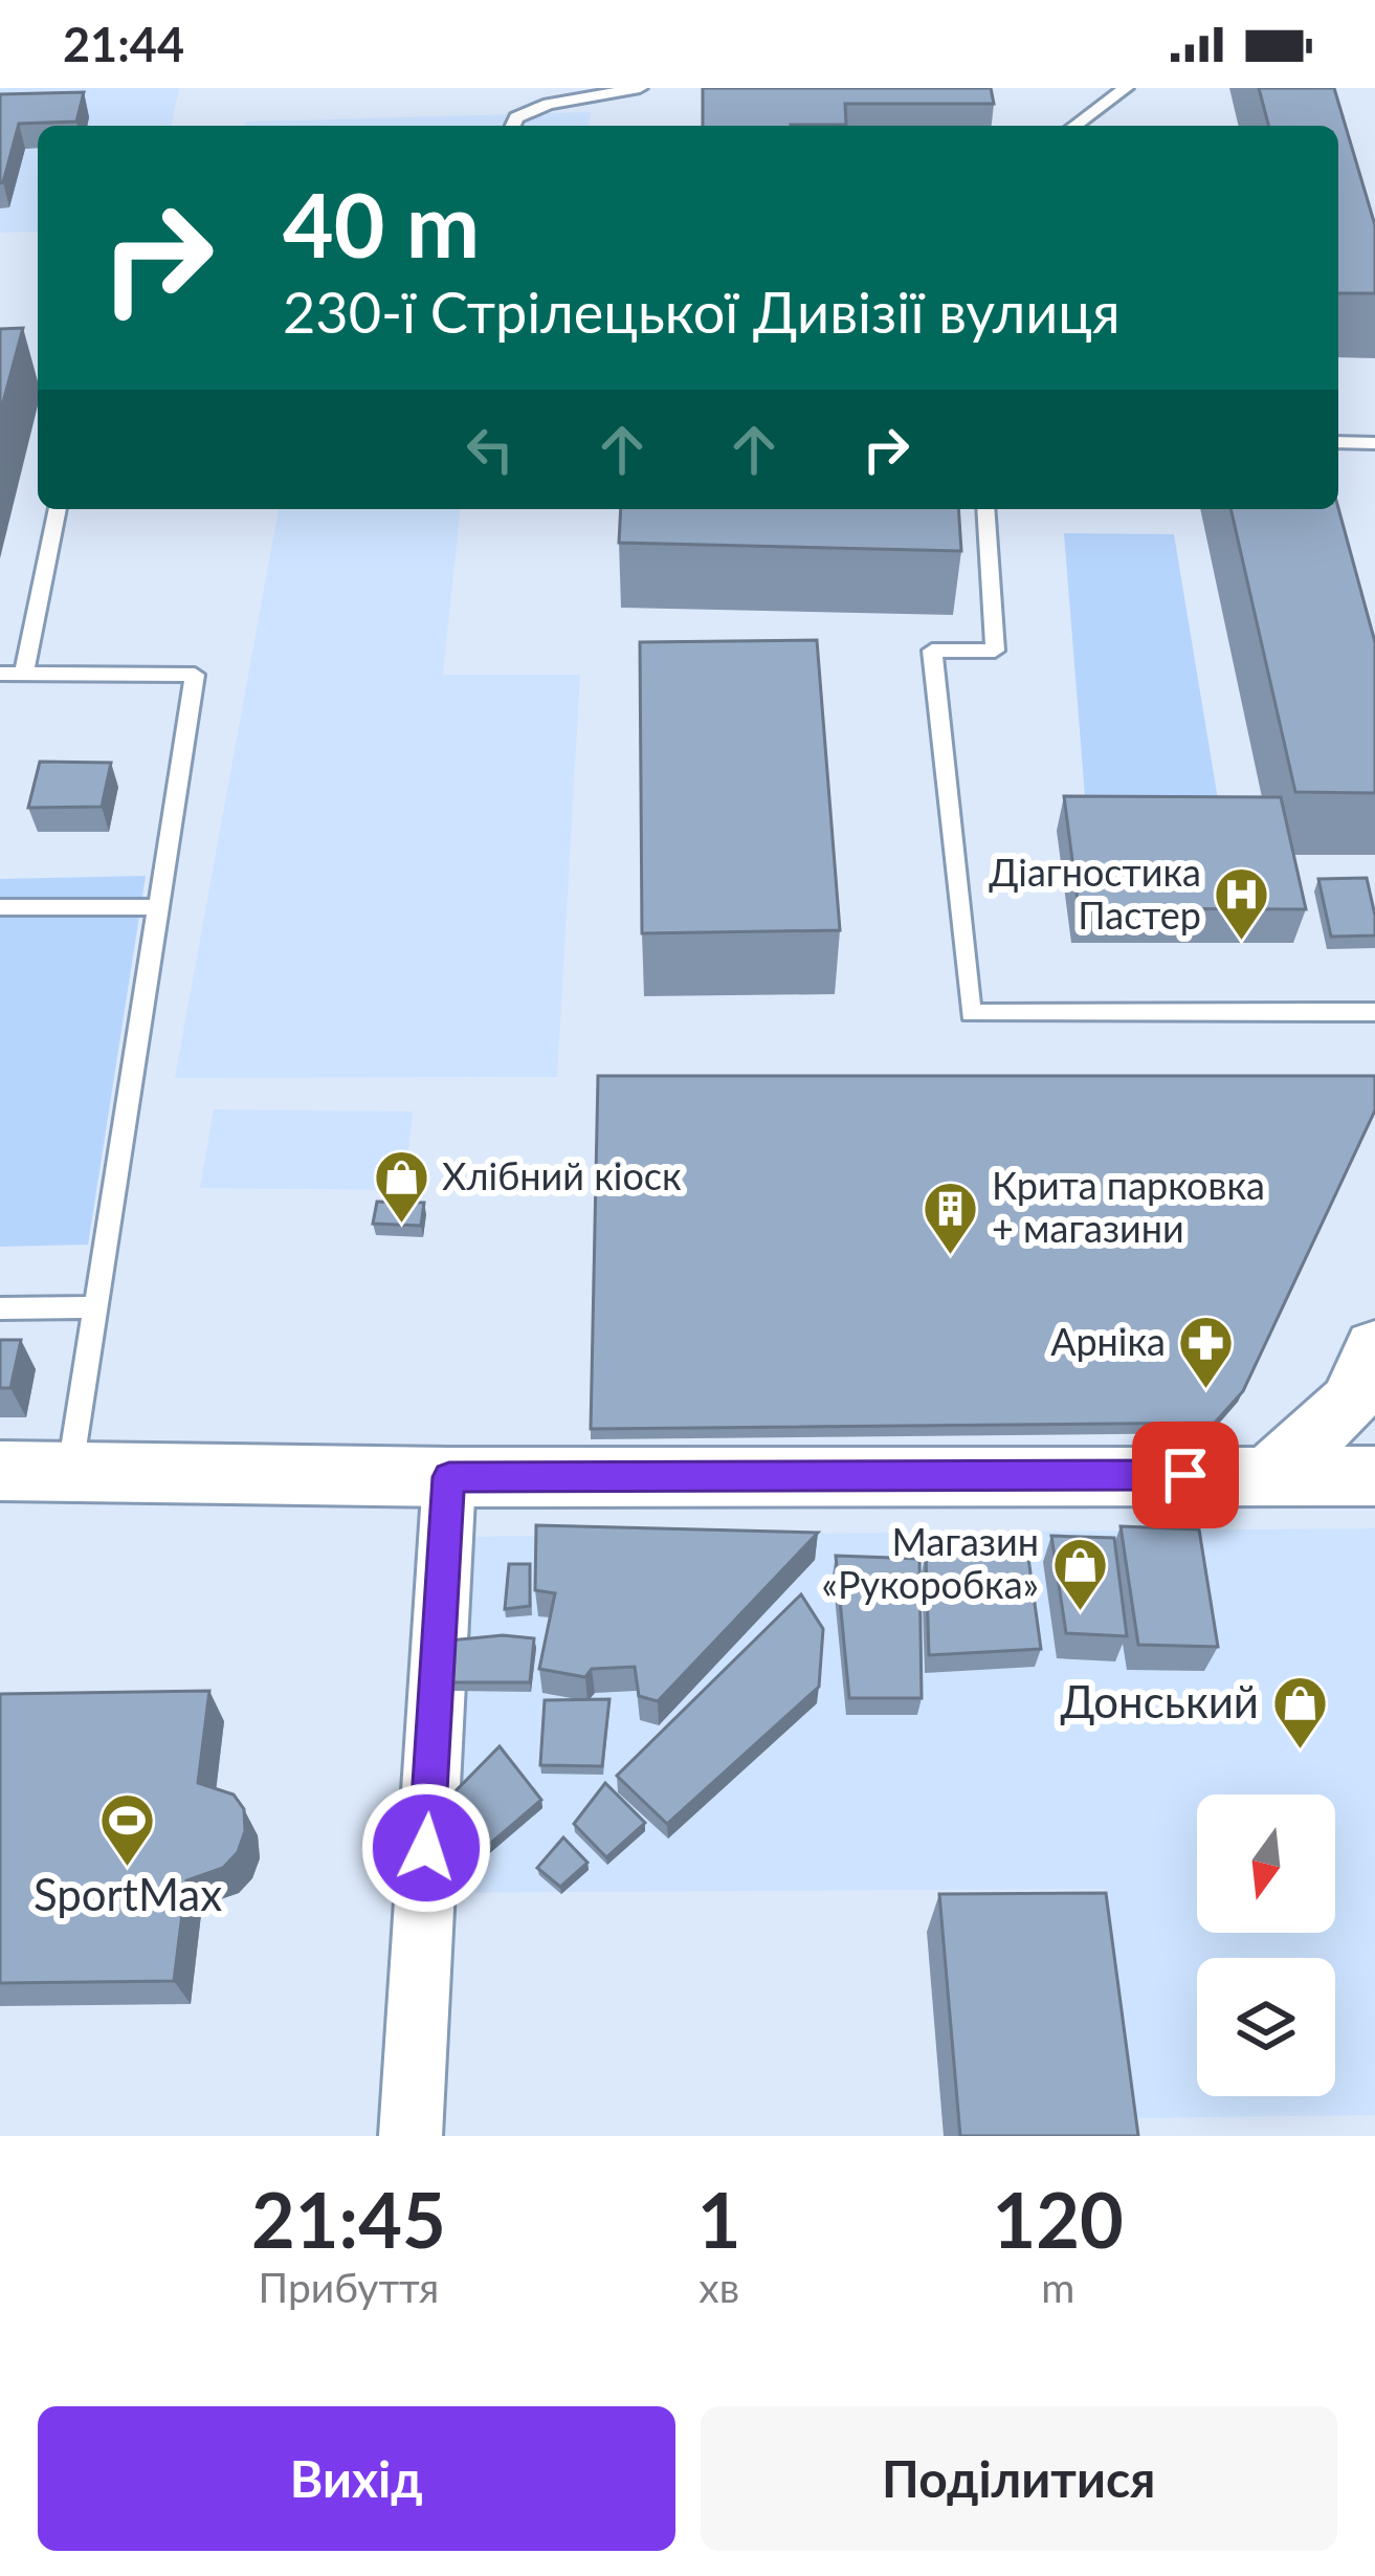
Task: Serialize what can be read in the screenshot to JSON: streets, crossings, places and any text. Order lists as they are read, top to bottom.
{
  "places": {
    "hospital": ["Діагностика Пастер"],
    "shop": ["Хлібний кіоск", "Магазин «Рукоробка»", "Донський"],
    "building": ["Крита парковка + магазини"],
    "pharmacy": ["Арніка"],
    "sports": ["SportMax"]
  },
  "north": "bottom",
  "page": {
    "status": "21:44",
    "turn": ["40 m", "230-ї Стрілецької Дивізії вулиця"],
    "eta": [
      "21:45",
      "Прибуття",
      "1",
      "хв",
      "120",
      "m"
    ],
    "buttons": ["Вихід", "Поділитися"]
  }
}
